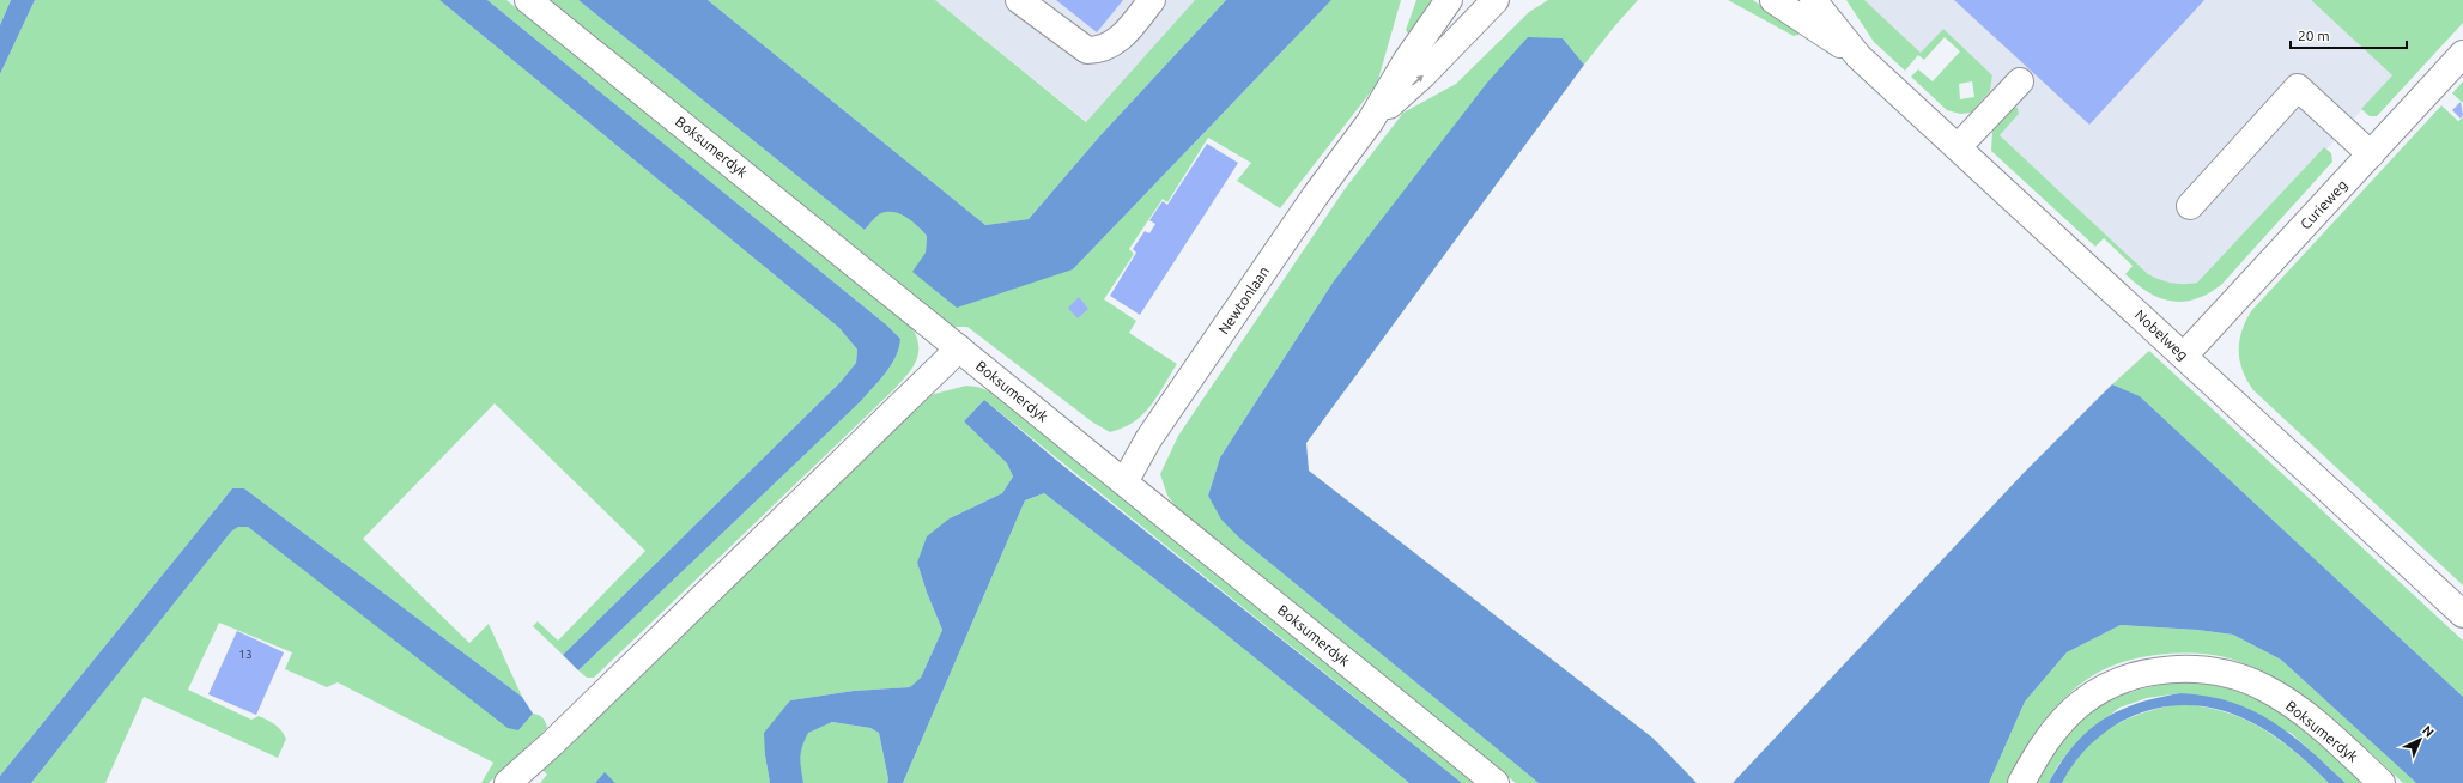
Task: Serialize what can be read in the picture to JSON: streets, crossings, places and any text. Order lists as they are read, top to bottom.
{
  "streets": {
    "street": [
      "Boksumerdyk",
      "Curieweg",
      "Newtonlaan",
      "Nobelweg"
    ]
  },
  "crossings": [
    ["Boksumerdyk", "Newtonlaan"],
    ["Curieweg", "Nobelweg"]
  ],
  "house_numbers": ["13"],
  "scale_bar": "20 m",
  "north": "top right"
}
